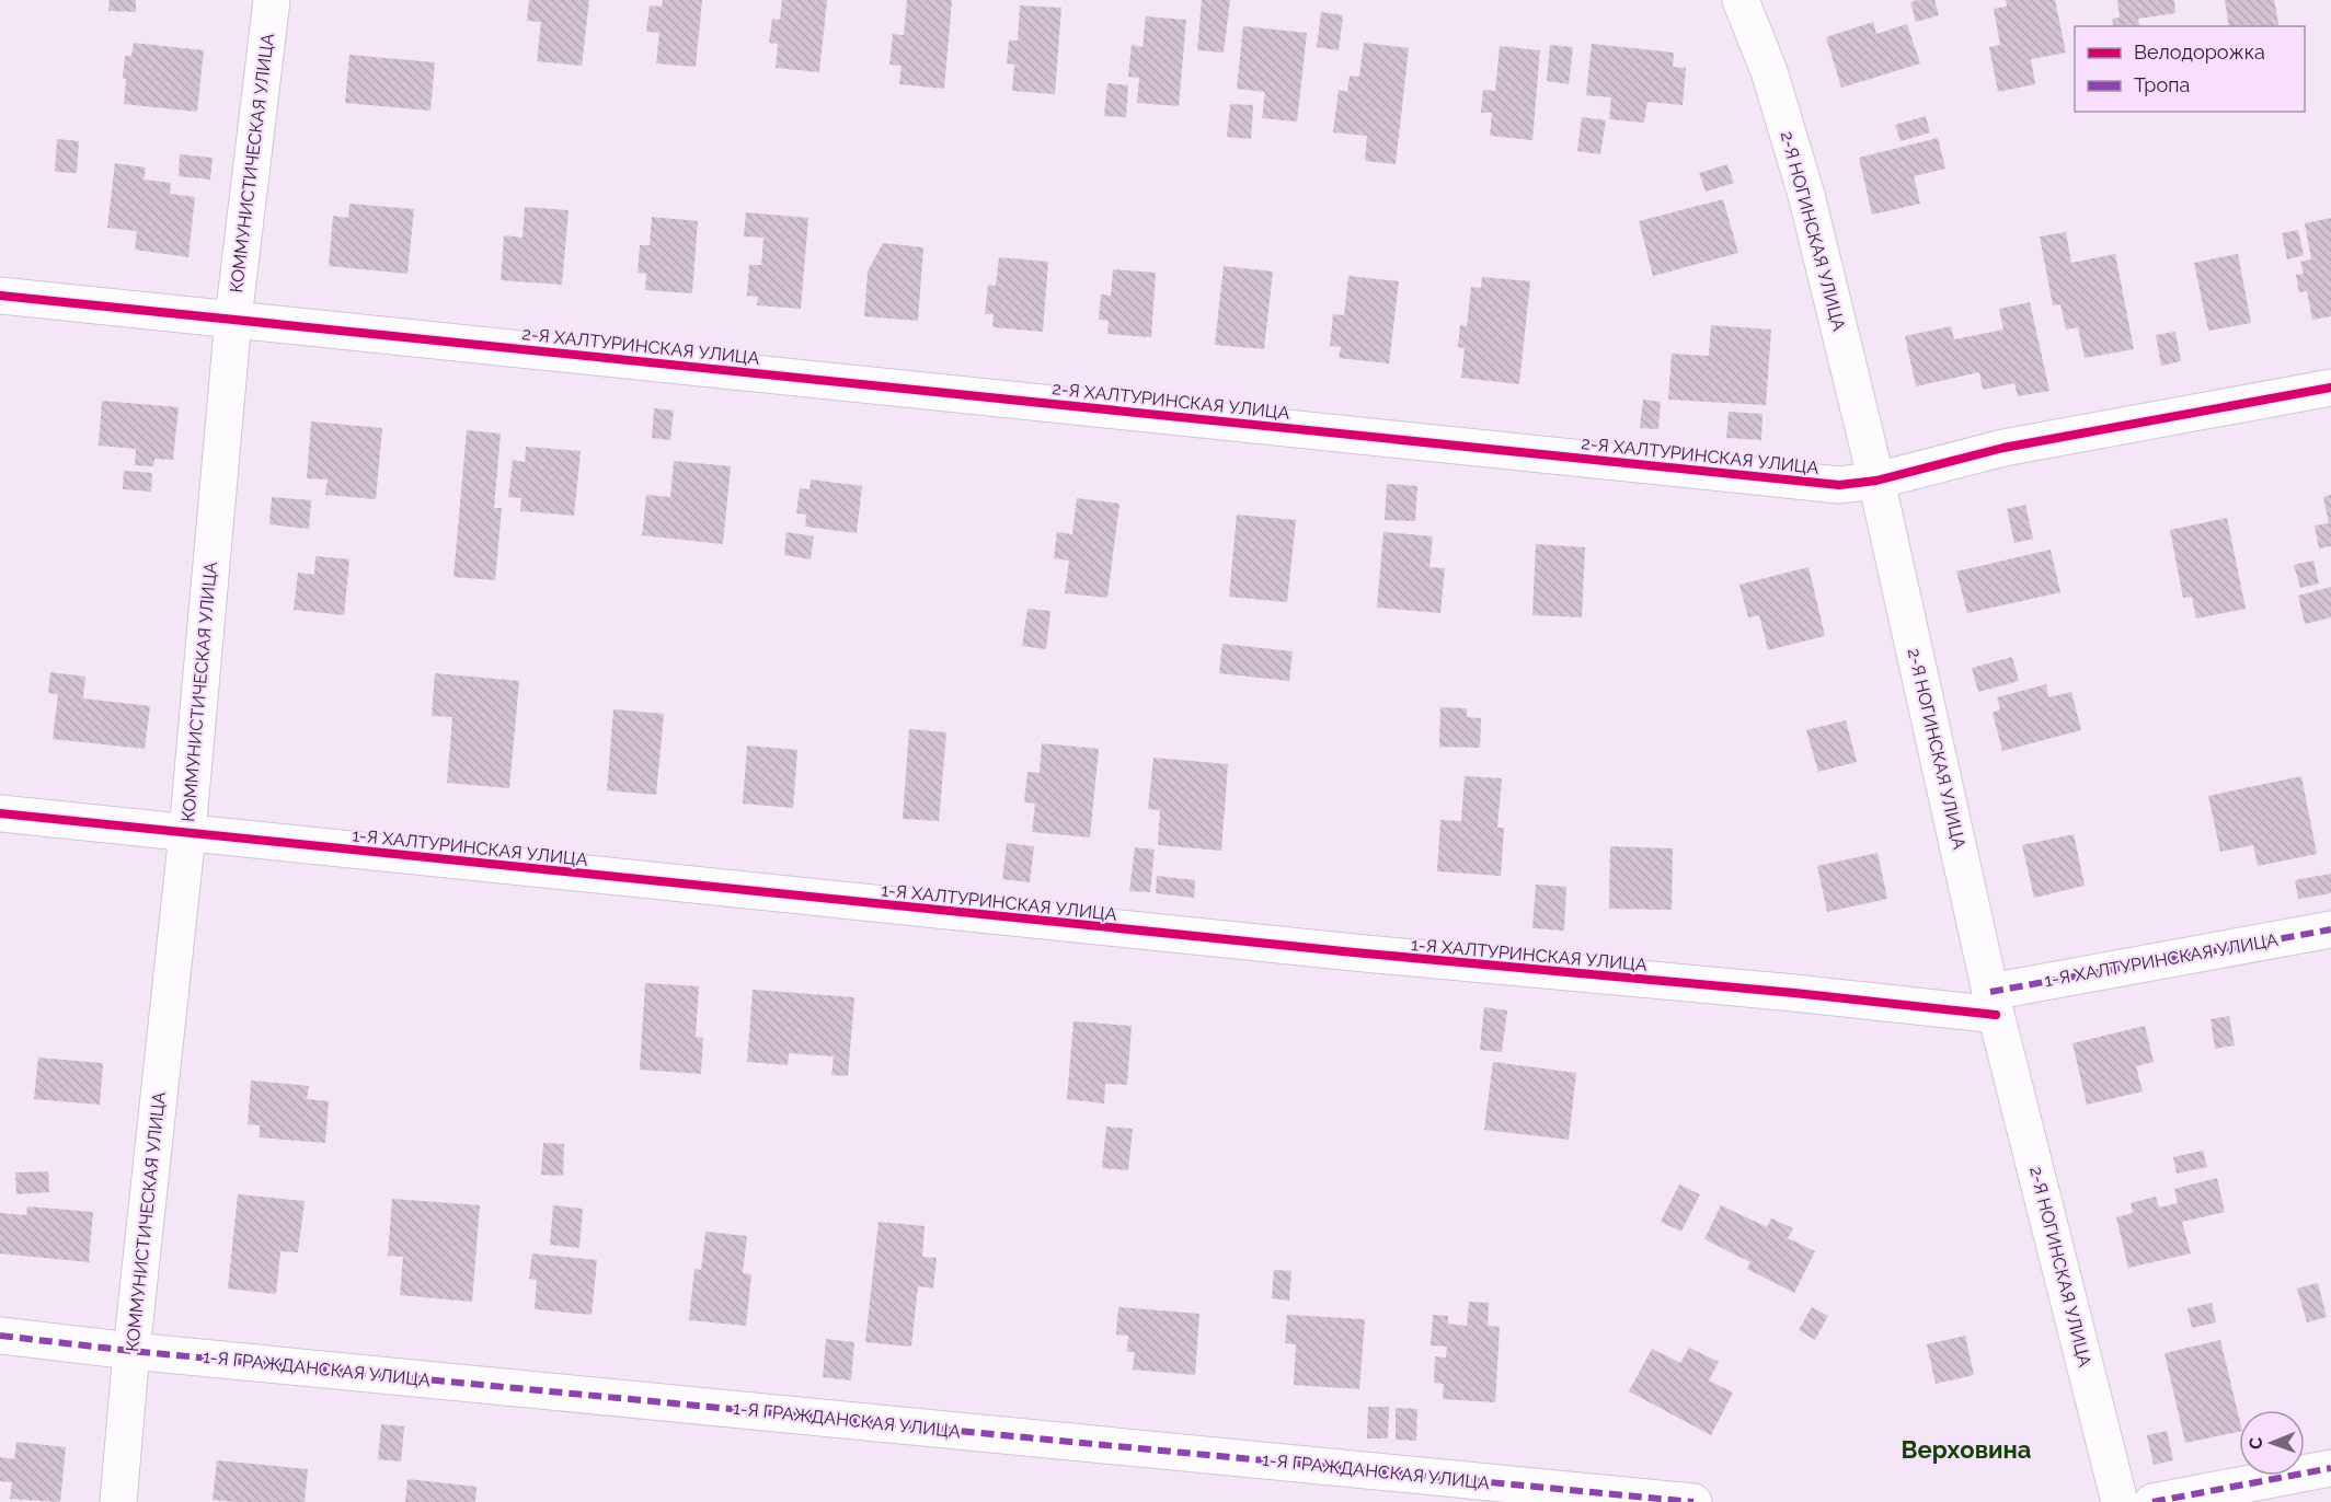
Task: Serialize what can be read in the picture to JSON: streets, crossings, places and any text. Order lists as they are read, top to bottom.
{
  "streets": {
    "street": [
      "КОММУНИСТИЧЕСКАЯ УЛИЦА",
      "2-Я НОГИНСКАЯ УЛИЦА",
      "2-Я ХАЛТУРИНСКАЯ УЛИЦА",
      "1-Я ХАЛТУРИНСКАЯ УЛИЦА",
      "1-Я ГРАЖДАНСКАЯ УЛИЦА"
    ]
  },
  "crossings": [
    ["КОММУНИСТИЧЕСКАЯ УЛИЦА", "2-Я ХАЛТУРИНСКАЯ УЛИЦА"],
    ["КОММУНИСТИЧЕСКАЯ УЛИЦА", "1-Я ХАЛТУРИНСКАЯ УЛИЦА"],
    ["КОММУНИСТИЧЕСКАЯ УЛИЦА", "1-Я ГРАЖДАНСКАЯ УЛИЦА"],
    ["2-Я НОГИНСКАЯ УЛИЦА", "2-Я ХАЛТУРИНСКАЯ УЛИЦА"],
    ["2-Я НОГИНСКАЯ УЛИЦА", "1-Я ХАЛТУРИНСКАЯ УЛИЦА"]
  ],
  "districts": ["Верховина"],
  "legend": ["Велодорожка", "Тропа"],
  "north": "left"
}
